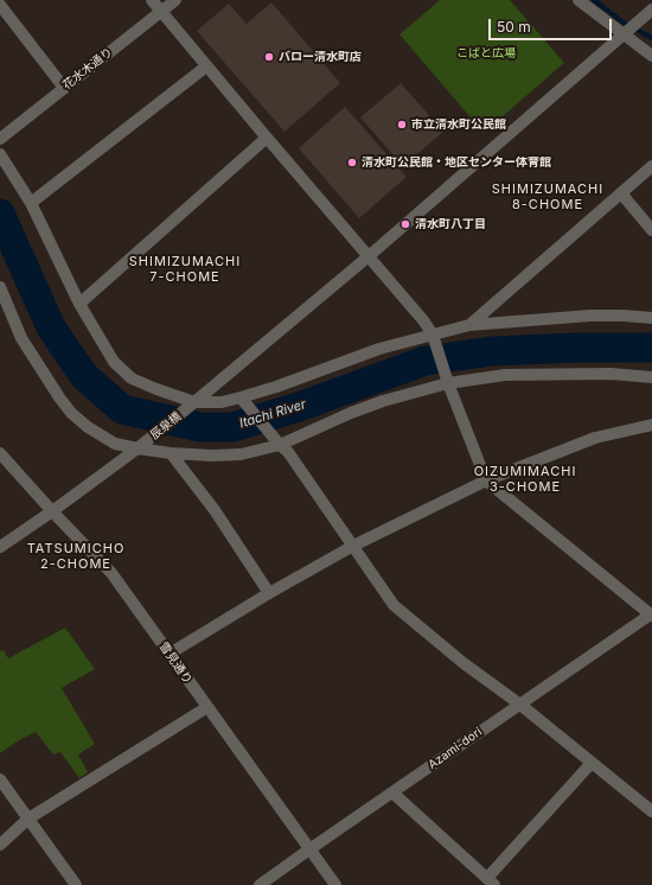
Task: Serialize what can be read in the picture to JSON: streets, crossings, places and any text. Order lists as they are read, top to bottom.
{
  "streets": {
    "street": [
      "花水木通り",
      "辰泉橋",
      "雪見通り",
      "Azami-dori"
    ]
  },
  "crossings": [
    ["辰泉橋", "雪見通り"],
    ["雪見通り", "Azami-dori"]
  ],
  "districts": [
    "SHIMIZUMACHI 8-CHOME",
    "SHIMIZUMACHI 7-CHOME",
    "OIZUMIMACHI 3-CHOME",
    "TATSUMICHO 2-CHOME"
  ],
  "water": ["Itachi River"],
  "parks": ["こばと広場"],
  "places": [
    "バロー清水町店",
    "市立清水町公民館",
    "清水町公民館・地区センター体育館",
    "清水町八丁目"
  ],
  "scale_bar": "50 m"
}
